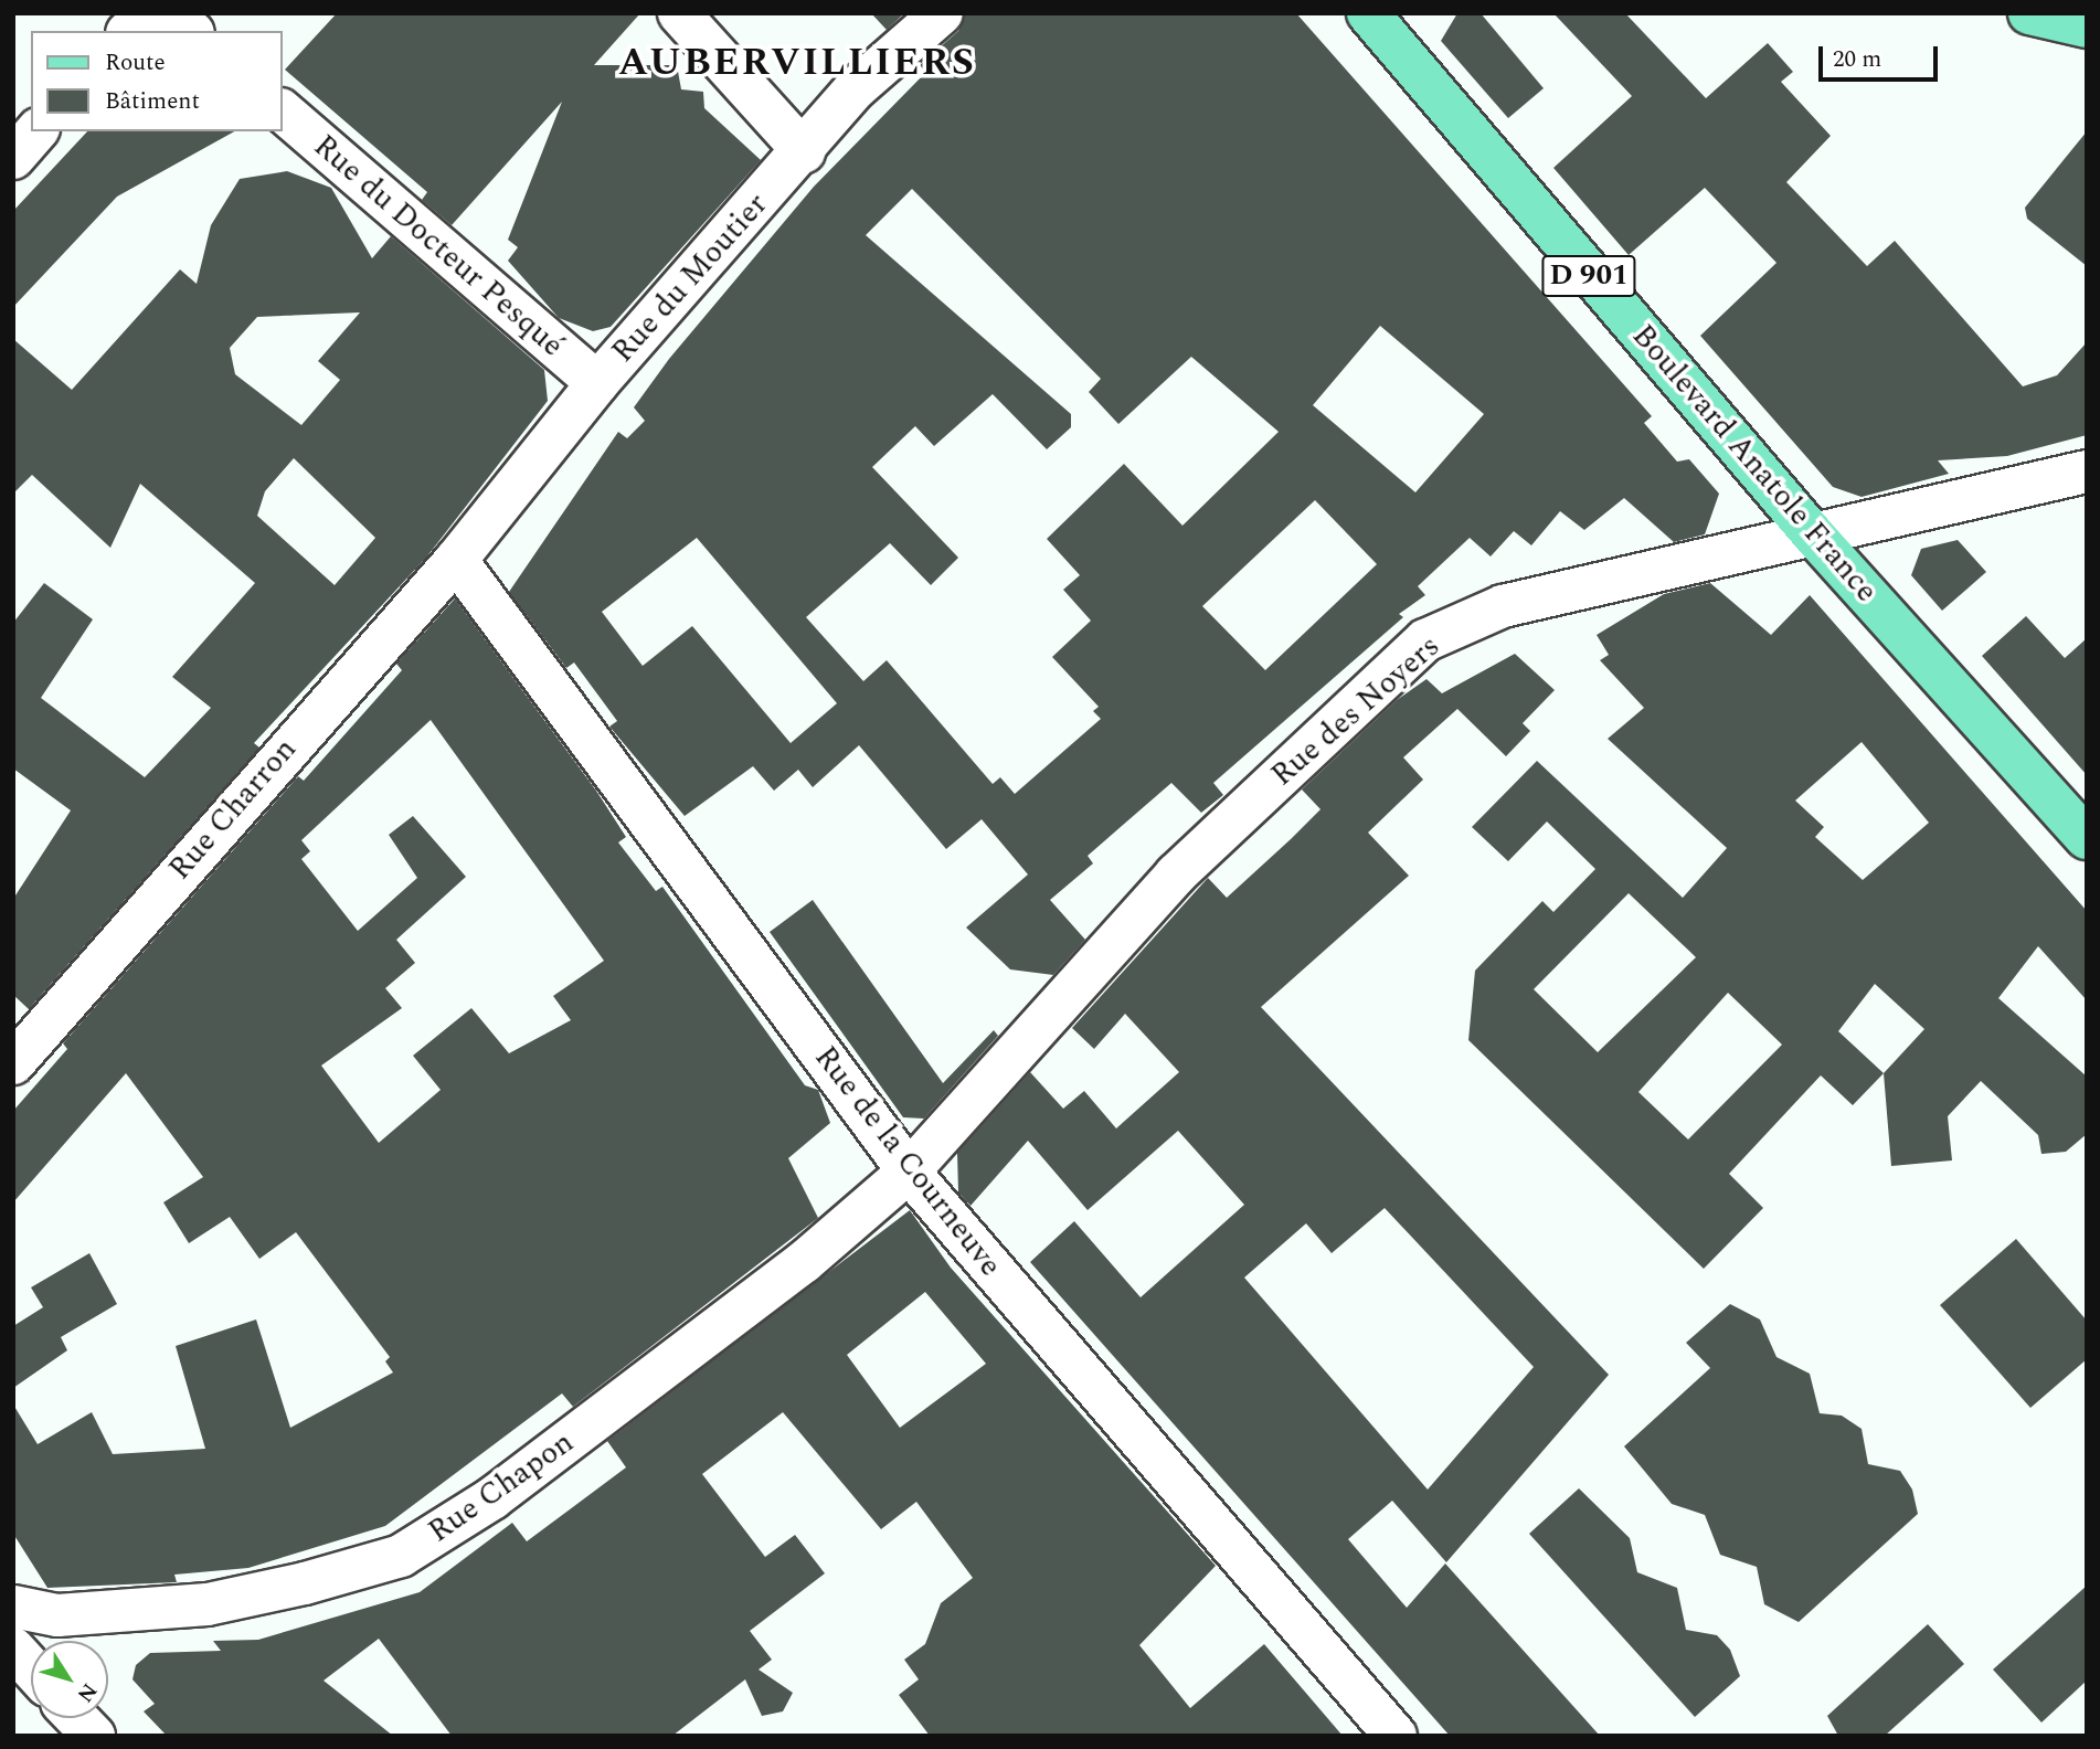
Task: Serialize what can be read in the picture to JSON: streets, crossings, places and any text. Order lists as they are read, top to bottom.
{
  "streets": {
    "main road": ["D 901", "Boulevard Anatole France"],
    "street": [
      "Rue du Docteur Pesqué",
      "Rue du Moutier",
      "Rue des Noyers",
      "Rue Charron",
      "Rue de la Courneuve",
      "Rue Chapon"
    ]
  },
  "crossings": [
    ["Rue du Docteur Pesqué", "Rue du Moutier"],
    ["Rue du Moutier", "Rue Charron"],
    ["Rue du Moutier", "Rue de la Courneuve"],
    ["Boulevard Anatole France", "Rue des Noyers"],
    ["Rue des Noyers", "Rue de la Courneuve"],
    ["Rue des Noyers", "Rue Chapon"],
    ["Rue Charron", "Rue de la Courneuve"],
    ["Rue de la Courneuve", "Rue Chapon"]
  ],
  "districts": ["AUBERVILLIERS"],
  "legend": ["Route", "Bâtiment"],
  "scale_bar": "20 m",
  "north": "bottom right"
}
